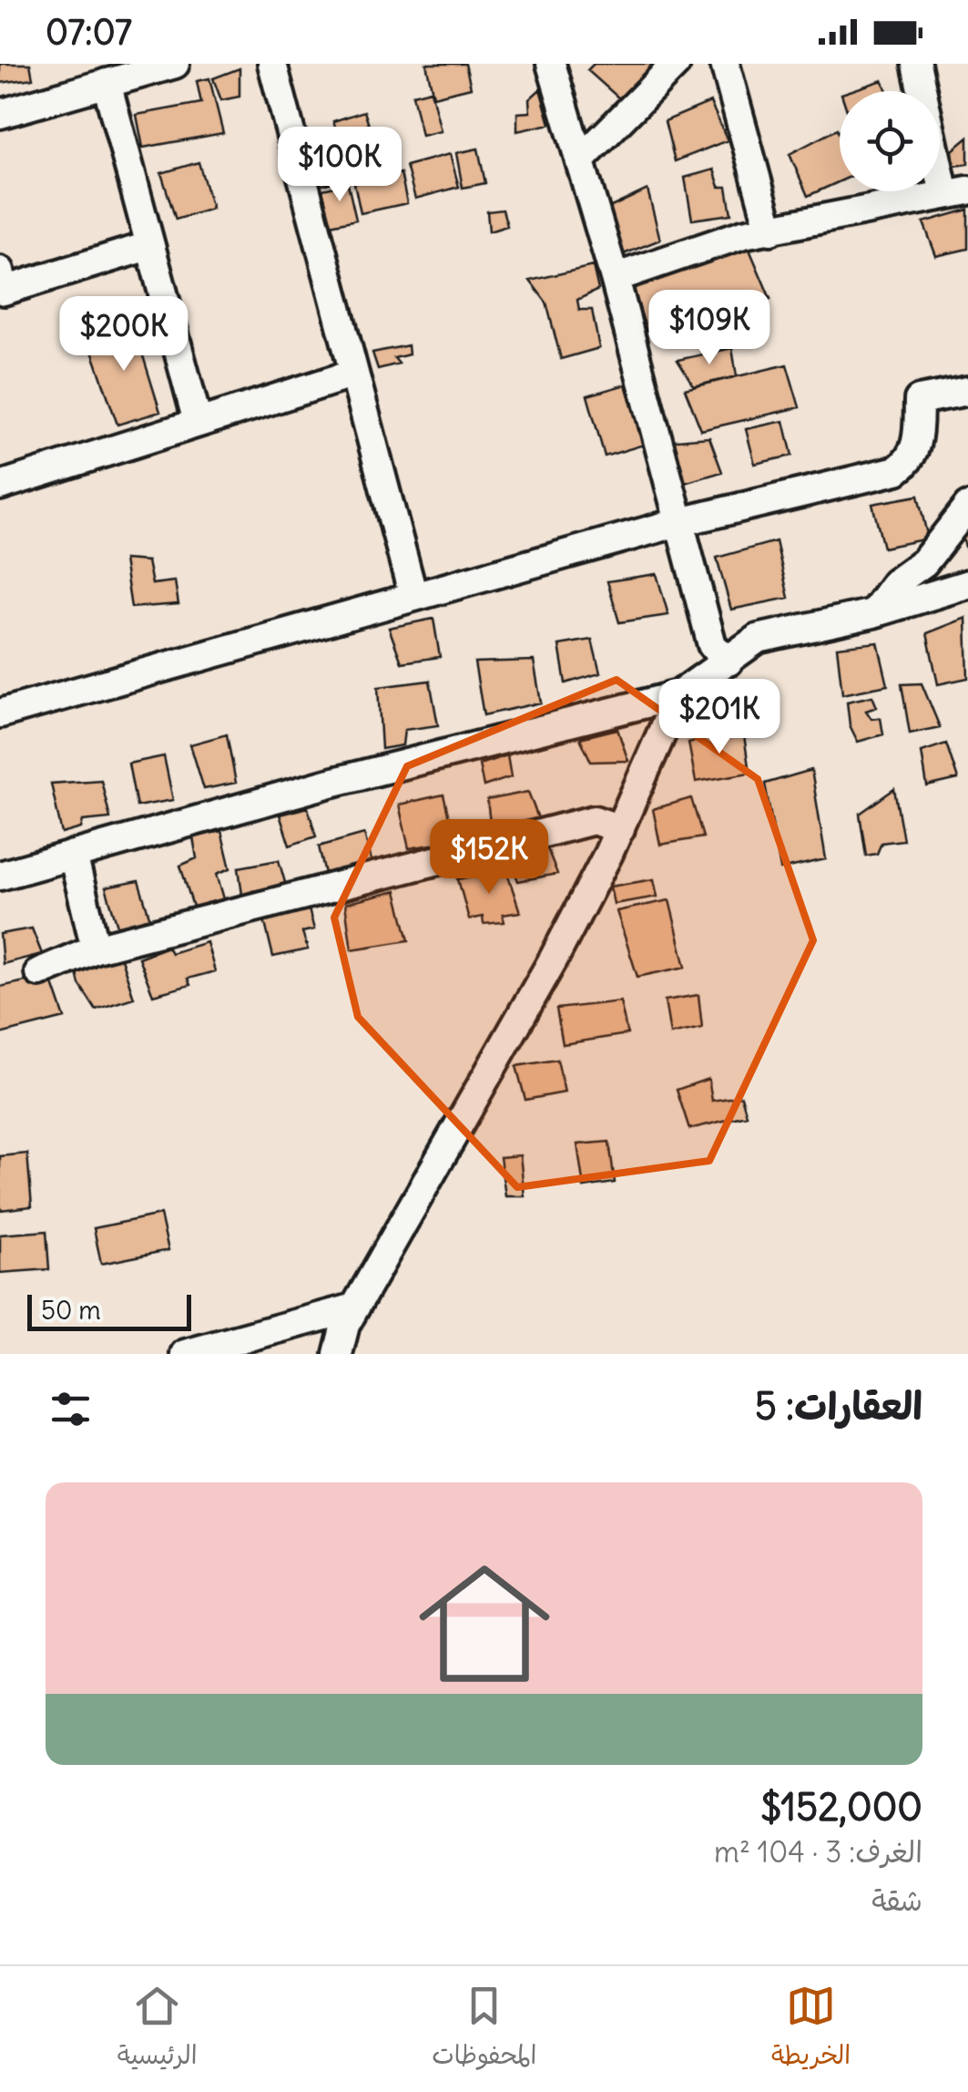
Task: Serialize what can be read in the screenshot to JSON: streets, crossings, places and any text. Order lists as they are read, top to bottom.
{
  "scale_bar": "50 m",
  "page": {
    "status": "07:07",
    "price": [
      "$100K",
      "$109K",
      "$200K",
      "$201K",
      "$152K"
    ],
    "scale": "50 m",
    "heading": "العقارات: 5",
    "list": [
      {
        "name": "$152,000",
        "note": "الغرف: 3 · 104 m² · شقة"
      }
    ],
    "tabs": ["الخريطة", "المحفوظات", "الرئيسية"]
  }
}
